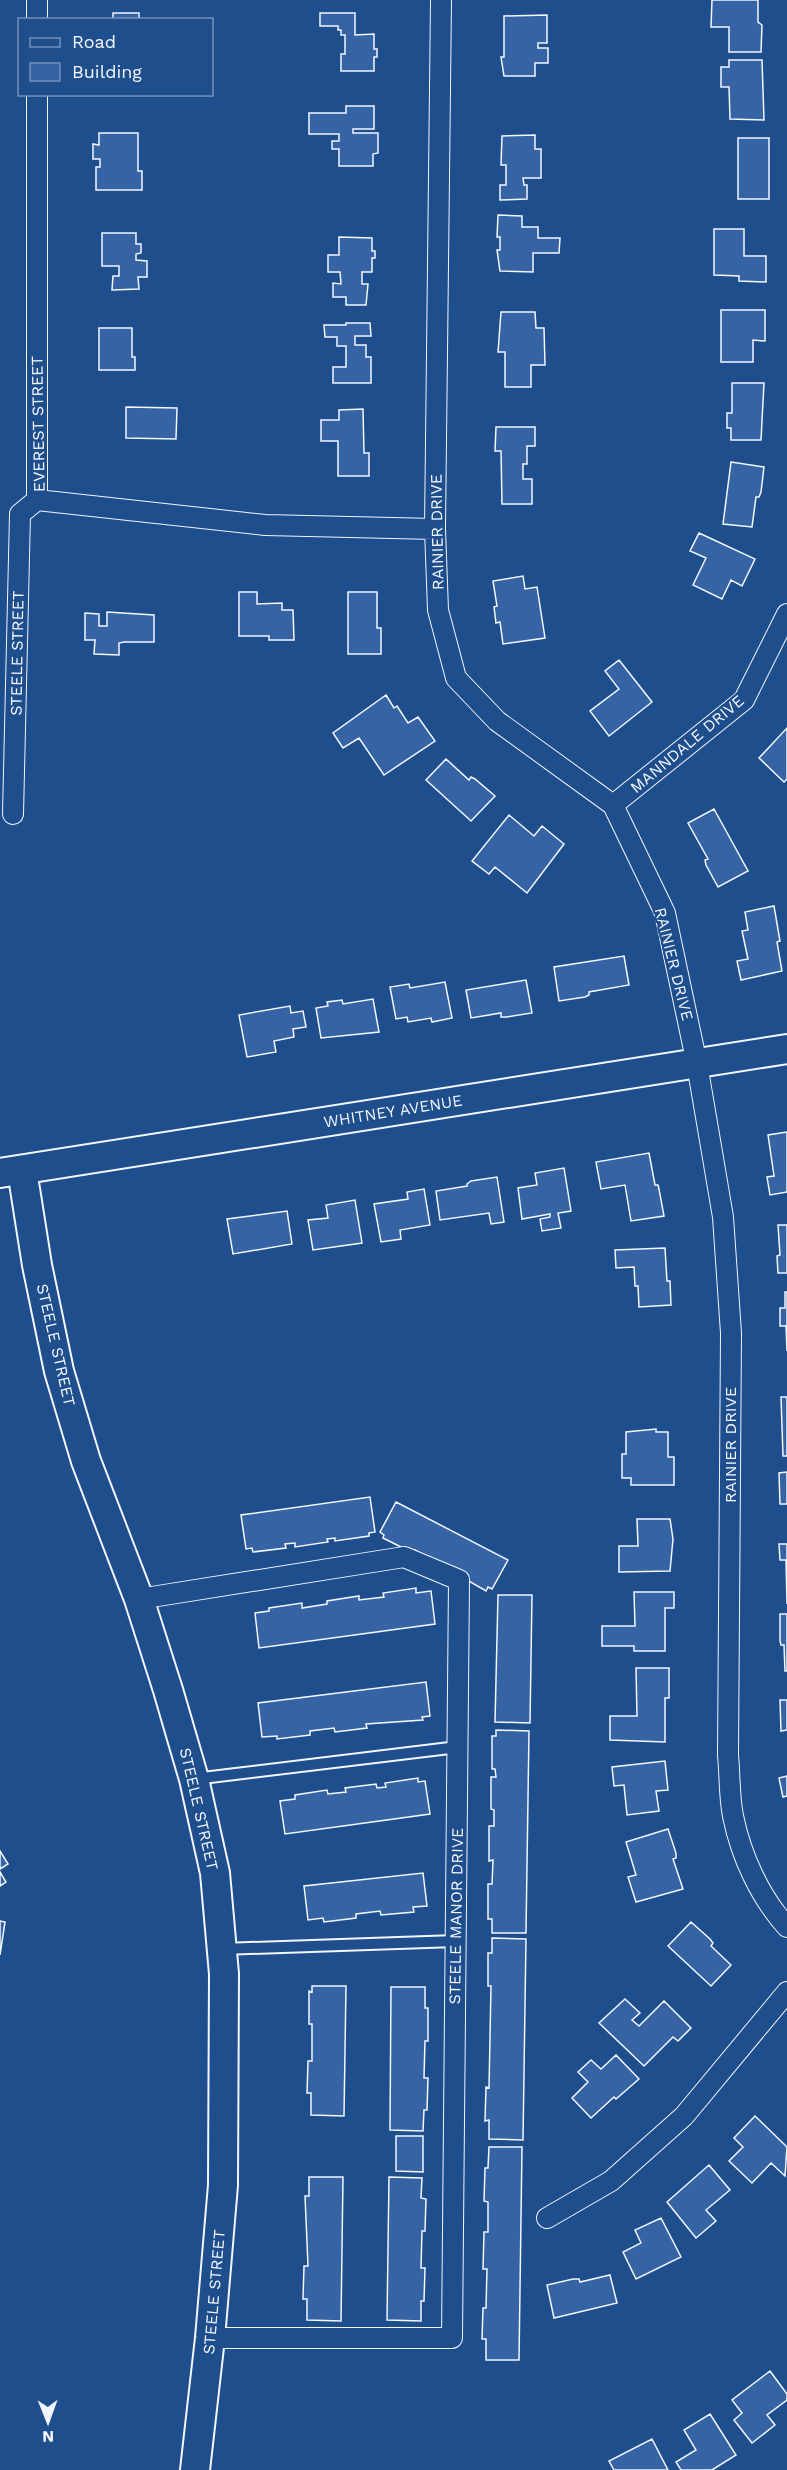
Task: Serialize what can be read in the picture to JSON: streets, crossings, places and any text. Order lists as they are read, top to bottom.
{
  "streets": {
    "street": [
      "EVEREST STREET",
      "RAINIER DRIVE",
      "STEELE STREET",
      "MANNDALE DRIVE",
      "WHITNEY AVENUE",
      "STEELE MANOR DRIVE"
    ]
  },
  "crossings": [
    ["EVEREST STREET", "RAINIER DRIVE"],
    ["EVEREST STREET", "STEELE STREET"],
    ["RAINIER DRIVE", "MANNDALE DRIVE"],
    ["RAINIER DRIVE", "WHITNEY AVENUE"],
    ["STEELE STREET", "WHITNEY AVENUE"],
    ["STEELE STREET", "STEELE MANOR DRIVE"]
  ],
  "legend": ["Road", "Building"],
  "north": "bottom"
}
